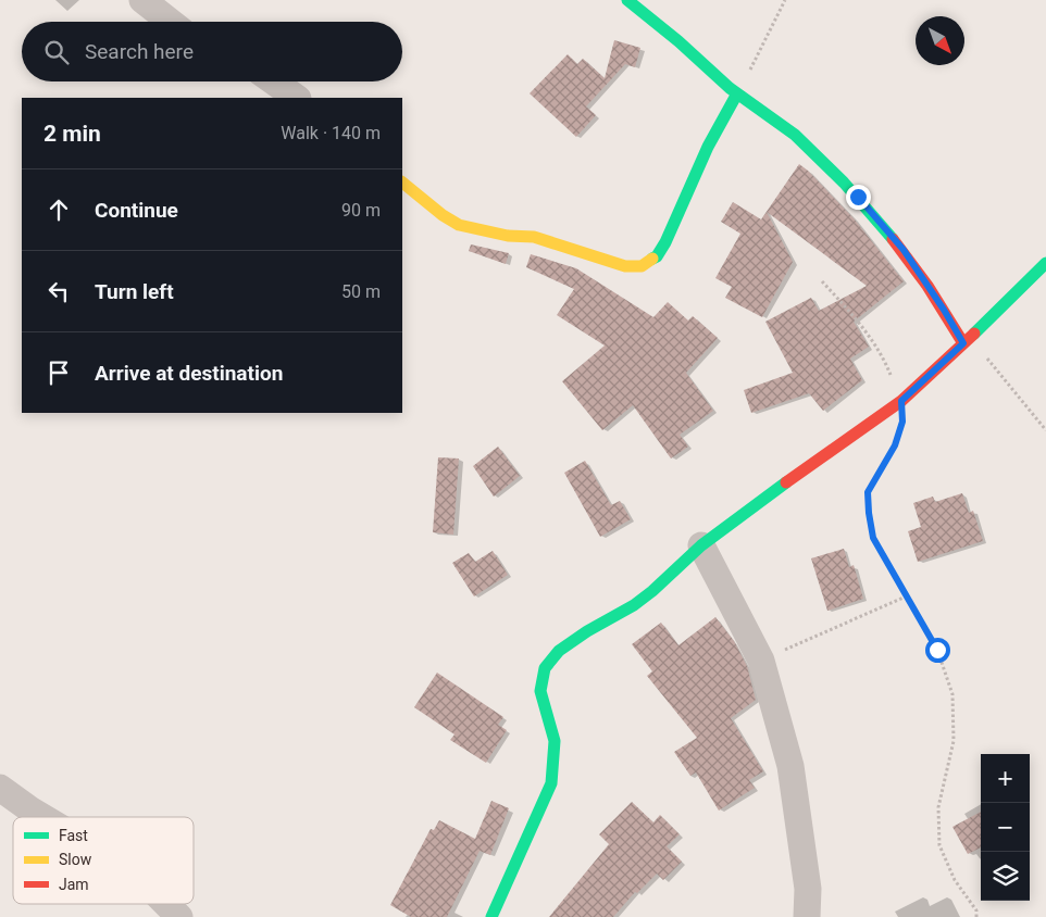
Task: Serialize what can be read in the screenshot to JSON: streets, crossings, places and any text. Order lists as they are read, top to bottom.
{
  "legend": ["Fast", "Slow", "Jam"],
  "north": "bottom right",
  "page": {
    "search": "Search here",
    "heading": ["2 min", "Walk · 140 m"],
    "list": [
      ["Continue", "90 m"],
      ["Turn left", "50 m"],
      "Arrive at destination"
    ],
    "map_buttons": ["+", "−"]
  }
}
